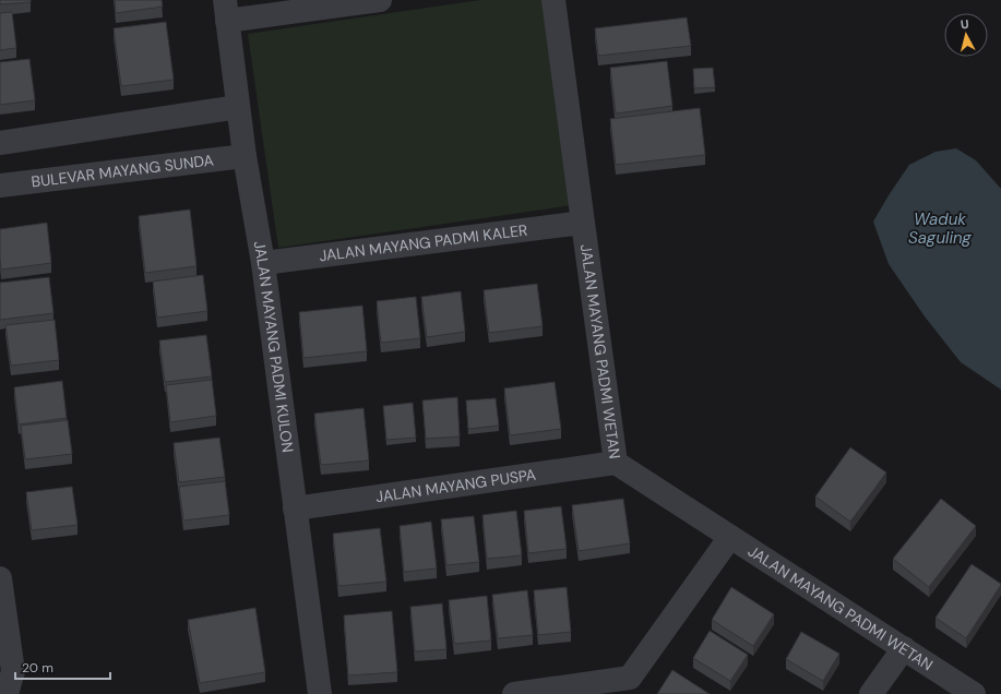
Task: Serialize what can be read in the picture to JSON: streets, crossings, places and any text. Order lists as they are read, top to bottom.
{
  "streets": {
    "street": [
      "BULEVAR MAYANG SUNDA",
      "JALAN MAYANG PADMI KALER",
      "JALAN MAYANG PADMI KULON",
      "JALAN MAYANG PADMI WETAN",
      "JALAN MAYANG PUSPA"
    ]
  },
  "crossings": [
    ["BULEVAR MAYANG SUNDA", "JALAN MAYANG PADMI KULON"],
    ["JALAN MAYANG PADMI KALER", "JALAN MAYANG PADMI KULON"],
    ["JALAN MAYANG PADMI KALER", "JALAN MAYANG PADMI WETAN"],
    ["JALAN MAYANG PADMI KULON", "JALAN MAYANG PUSPA"],
    ["JALAN MAYANG PADMI WETAN", "JALAN MAYANG PUSPA"]
  ],
  "water": ["Waduk Saguling"],
  "scale_bar": "20 m",
  "north": "top"
}
